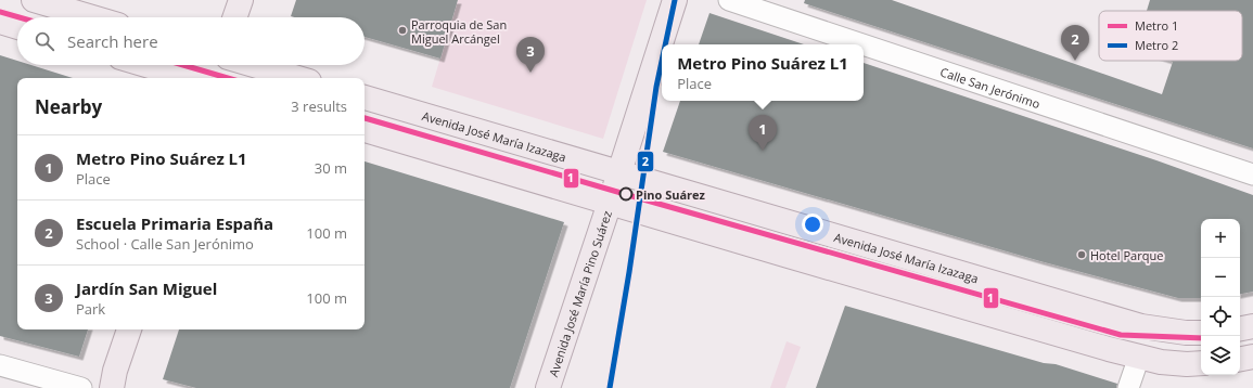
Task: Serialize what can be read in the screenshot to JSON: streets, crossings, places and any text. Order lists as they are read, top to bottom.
{
  "streets": {
    "main road": ["Avenida José María Izazaga", "Avenida José María Pino Suárez"],
    "street": ["Calle San Jerónimo"]
  },
  "crossings": [
    ["Avenida José María Izazaga", "Avenida José María Pino Suárez"]
  ],
  "places": ["Parroquia de San Miguel Arcángel", "Pino Suárez", "Hotel Parque"],
  "lines": ["metro line 2", "metro line 1"],
  "legend": ["Metro 1", "Metro 2"],
  "page": {
    "search": "Search here",
    "pins": ["2", "3", "1"],
    "popup": ["Metro Pino Suárez L1", "Place"],
    "heading": ["Nearby", "3 results"],
    "list": [
      {
        "mark": "1",
        "name": "Metro Pino Suárez L1",
        "note": "Place",
        "value": "30 m"
      },
      {
        "mark": "2",
        "name": "Escuela Primaria España",
        "note": "School · Calle San Jerónimo",
        "value": "100 m"
      },
      {
        "mark": "3",
        "name": "Jardín San Miguel",
        "note": "Park",
        "value": "100 m"
      }
    ],
    "map_buttons": ["+", "−"]
  }
}
